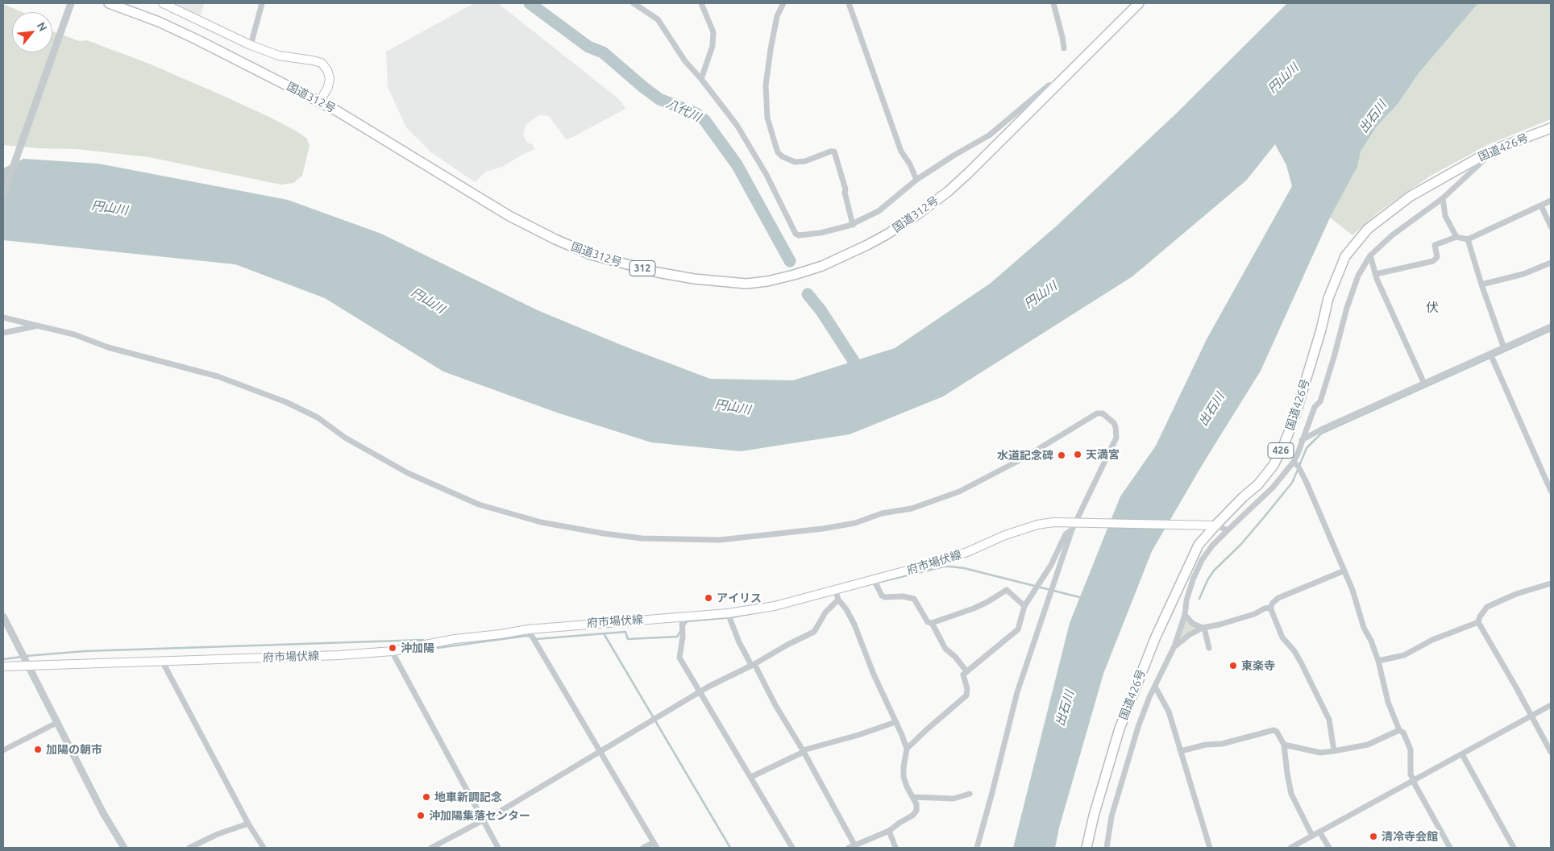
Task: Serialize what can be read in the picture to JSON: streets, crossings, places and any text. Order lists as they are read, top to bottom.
{
  "streets": {
    "highway": [
      "国道312号",
      "国道426号",
      "312",
      "426"
    ],
    "main road": ["府市場伏線"]
  },
  "crossings": [
    ["国道426号", "府市場伏線"]
  ],
  "districts": ["伏"],
  "water": ["円山川", "八代川", "出石川"],
  "places": [
    "天満宮",
    "水道記念碑",
    "アイリス",
    "沖加陽",
    "東楽寺",
    "加陽の朝市",
    "地車新調記念",
    "沖加陽集落センター",
    "清冷寺会館"
  ],
  "north": "top right"
}
